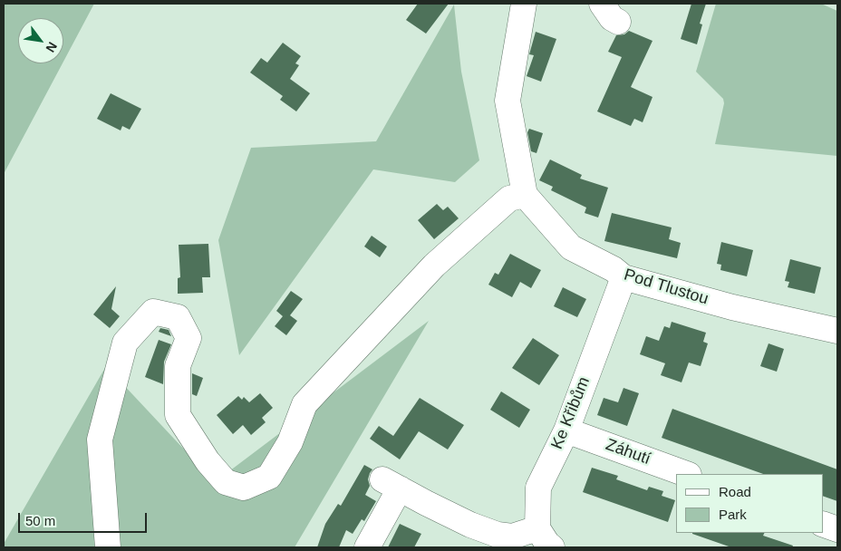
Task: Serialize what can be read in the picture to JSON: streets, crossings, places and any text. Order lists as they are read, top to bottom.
{
  "streets": {
    "street": ["Pod Tlustou", "Ke Křibům", "Záhutí"]
  },
  "crossings": [
    ["Pod Tlustou", "Ke Křibům"],
    ["Ke Křibům", "Záhutí"]
  ],
  "legend": ["Road", "Park"],
  "scale_bar": "50 m",
  "north": "bottom right"
}
